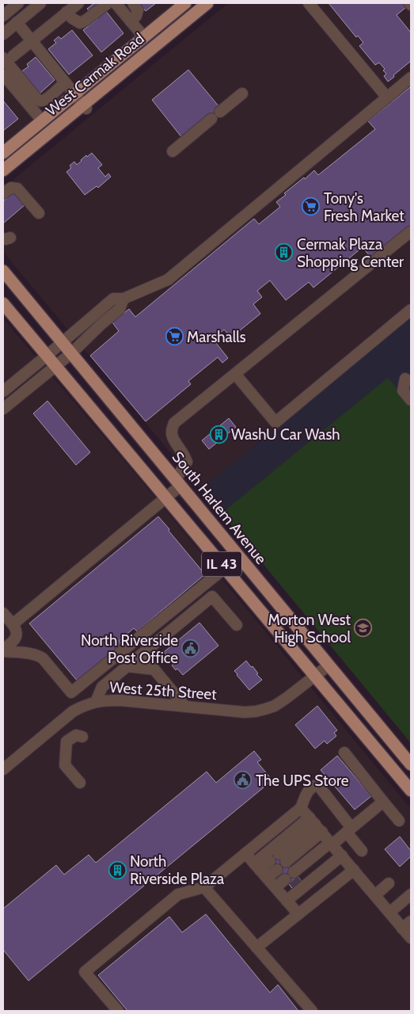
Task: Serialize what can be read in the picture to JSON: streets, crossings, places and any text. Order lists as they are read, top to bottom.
{
  "streets": {
    "main road": ["West Cermak Road", "South Harlem Avenue", "IL 43"],
    "street": ["West 25th Street"]
  },
  "crossings": [
    ["South Harlem Avenue", "West 25th Street"],
    ["IL 43", "West 25th Street"]
  ],
  "places": {
    "supermarket": ["Tony's Fresh Market", "Marshalls"],
    "building": ["Cermak Plaza Shopping Center", "WashU Car Wash", "North Riverside Plaza"],
    "school or university": ["Morton West High School"],
    "public building": ["North Riverside Post Office", "The UPS Store"]
  }
}
